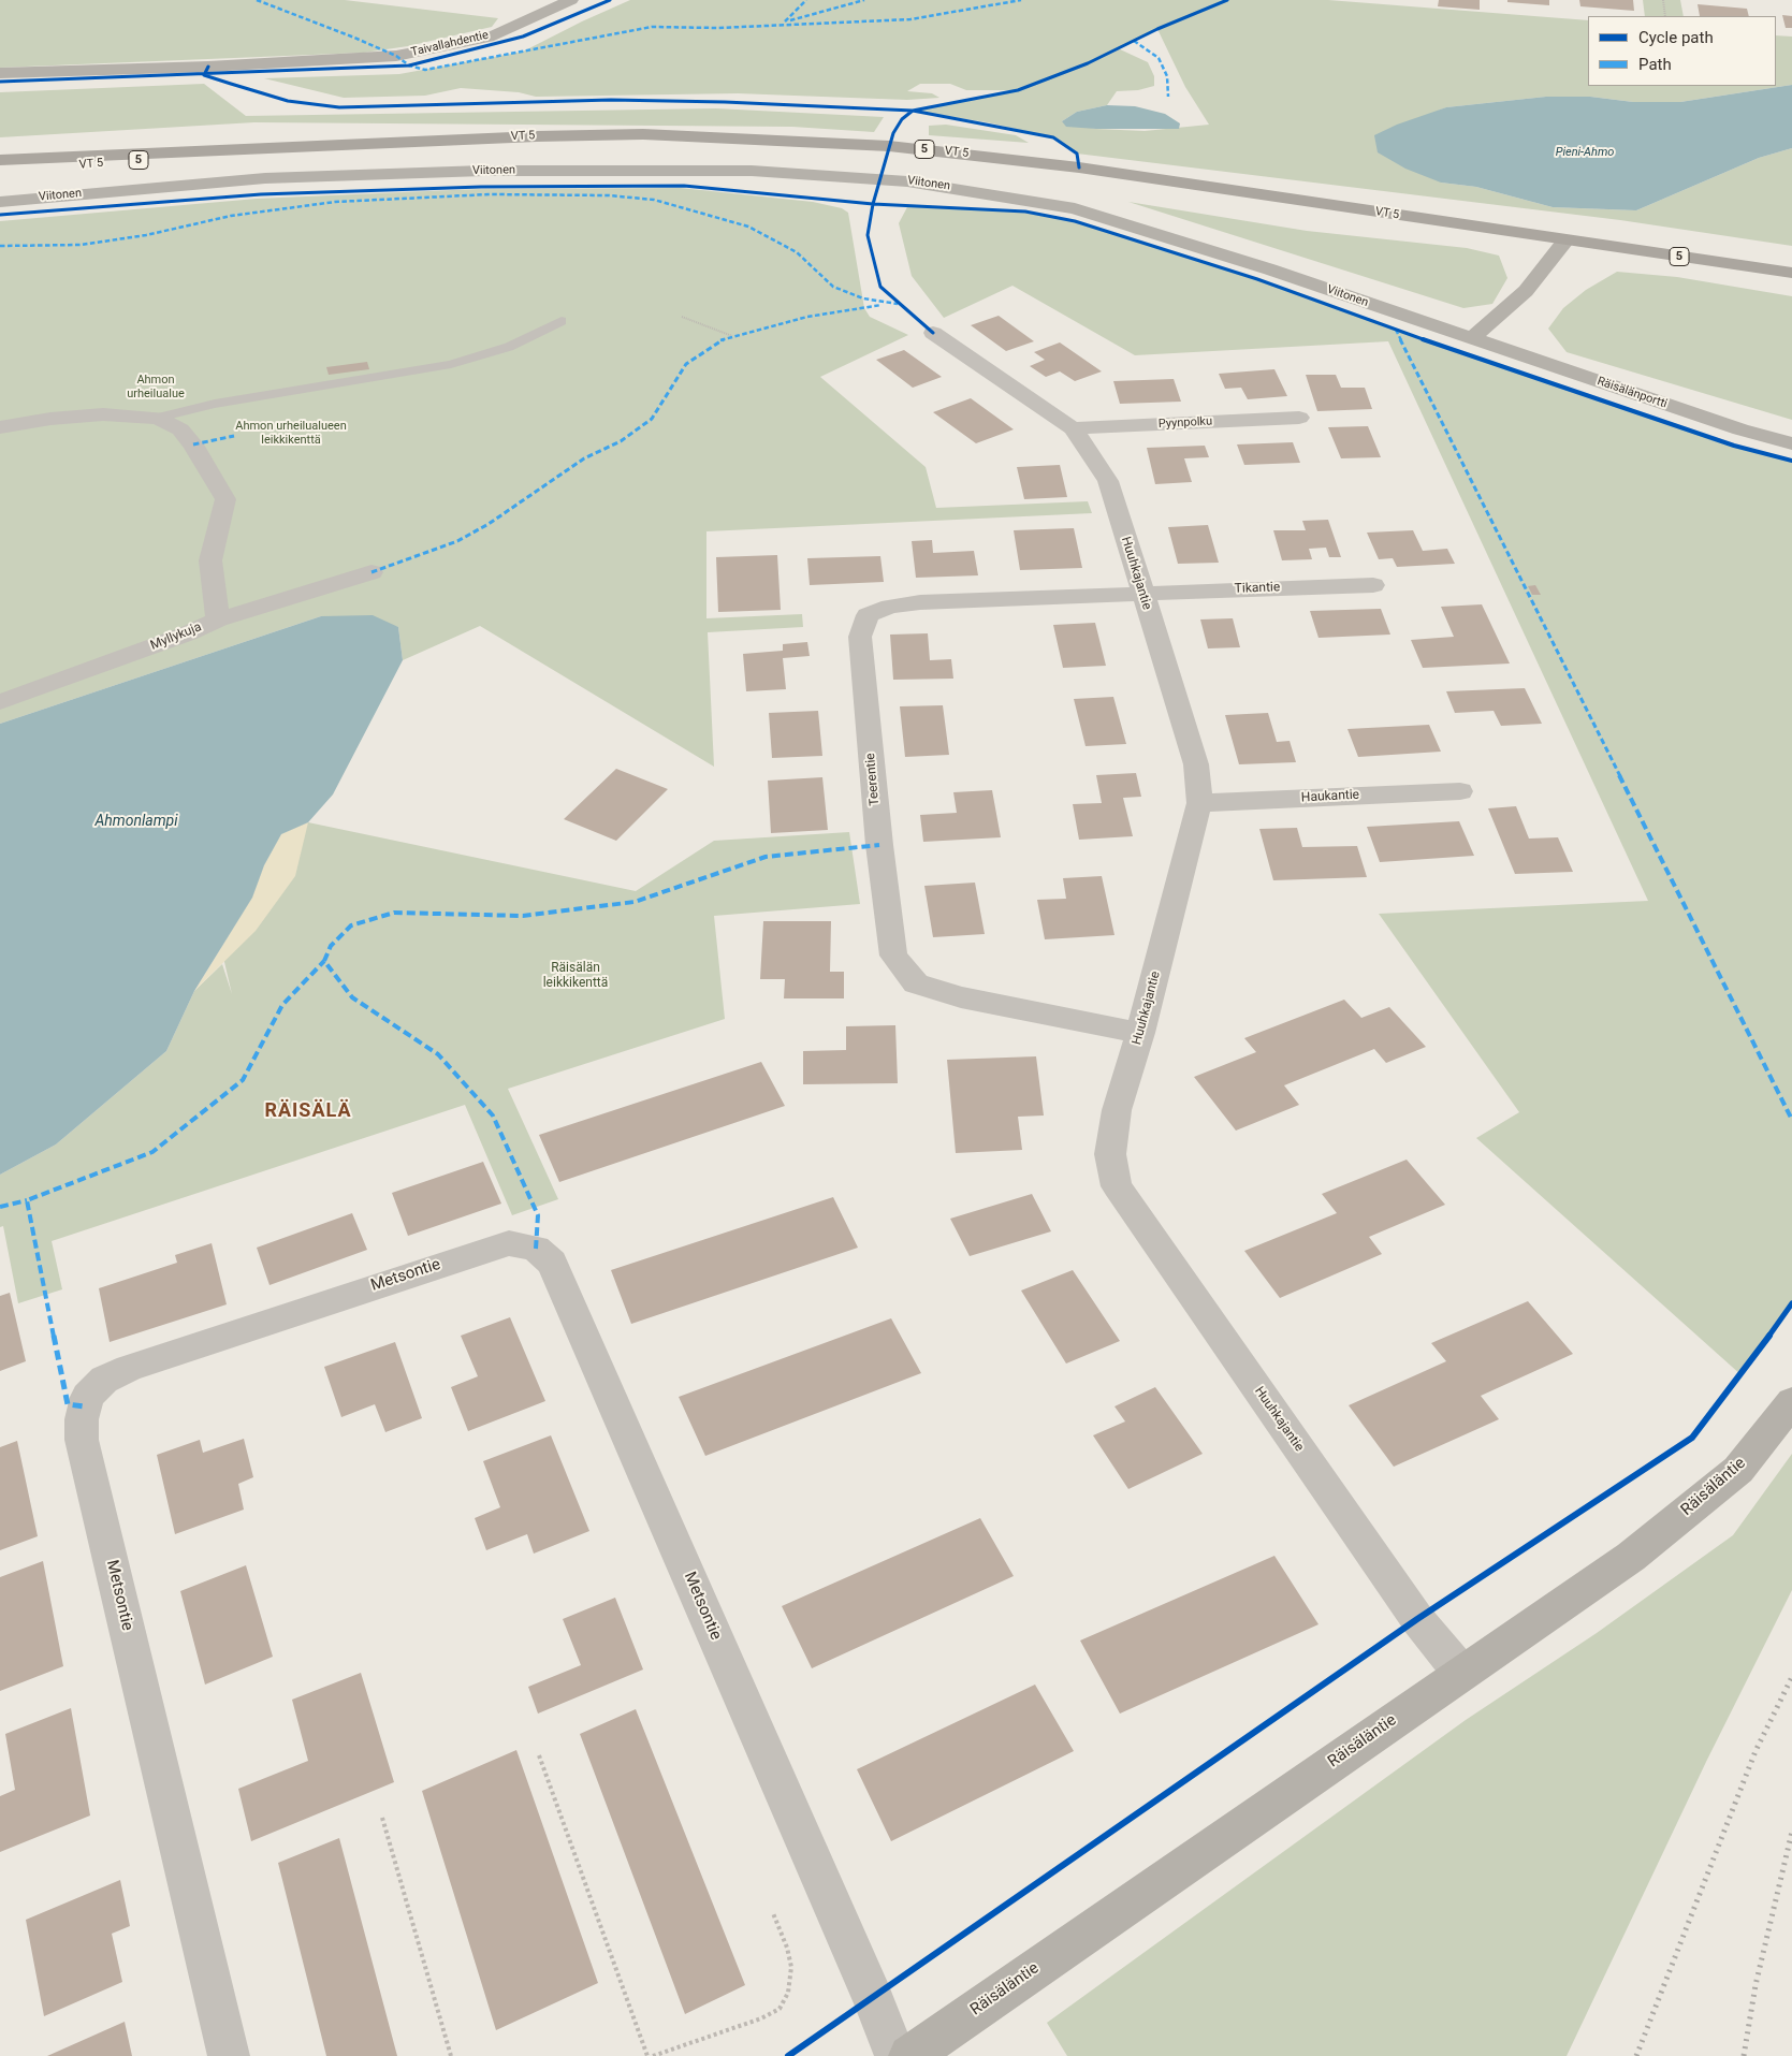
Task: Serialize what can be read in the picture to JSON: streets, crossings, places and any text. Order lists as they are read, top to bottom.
{
  "streets": {
    "highway": ["VT 5", "5"],
    "main road": [
      "Taivallahdentie",
      "Viitonen",
      "Räisälänportti",
      "Räisäläntie"
    ],
    "street": [
      "Pyynpolku",
      "Huuhkajantie",
      "Tikantie",
      "Myllykuja",
      "Teerentie",
      "Haukantie",
      "Metsontie"
    ]
  },
  "crossings": [
    ["VT 5", "5"],
    ["Viitonen", "Räisälänportti"],
    ["Pyynpolku", "Huuhkajantie"],
    ["Huuhkajantie", "Tikantie"],
    ["Huuhkajantie", "Teerentie"],
    ["Huuhkajantie", "Haukantie"],
    ["Huuhkajantie", "Räisäläntie"],
    ["Tikantie", "Teerentie"]
  ],
  "districts": ["RÄISÄLÄ"],
  "water": ["Pieni-Ahmo", "Ahmonlampi"],
  "parks": ["Ahmon urheilualue", "Ahmon urheilualueen leikkikenttä", "Räisälän leikkikenttä"],
  "legend": ["Cycle path", "Path"]
}
